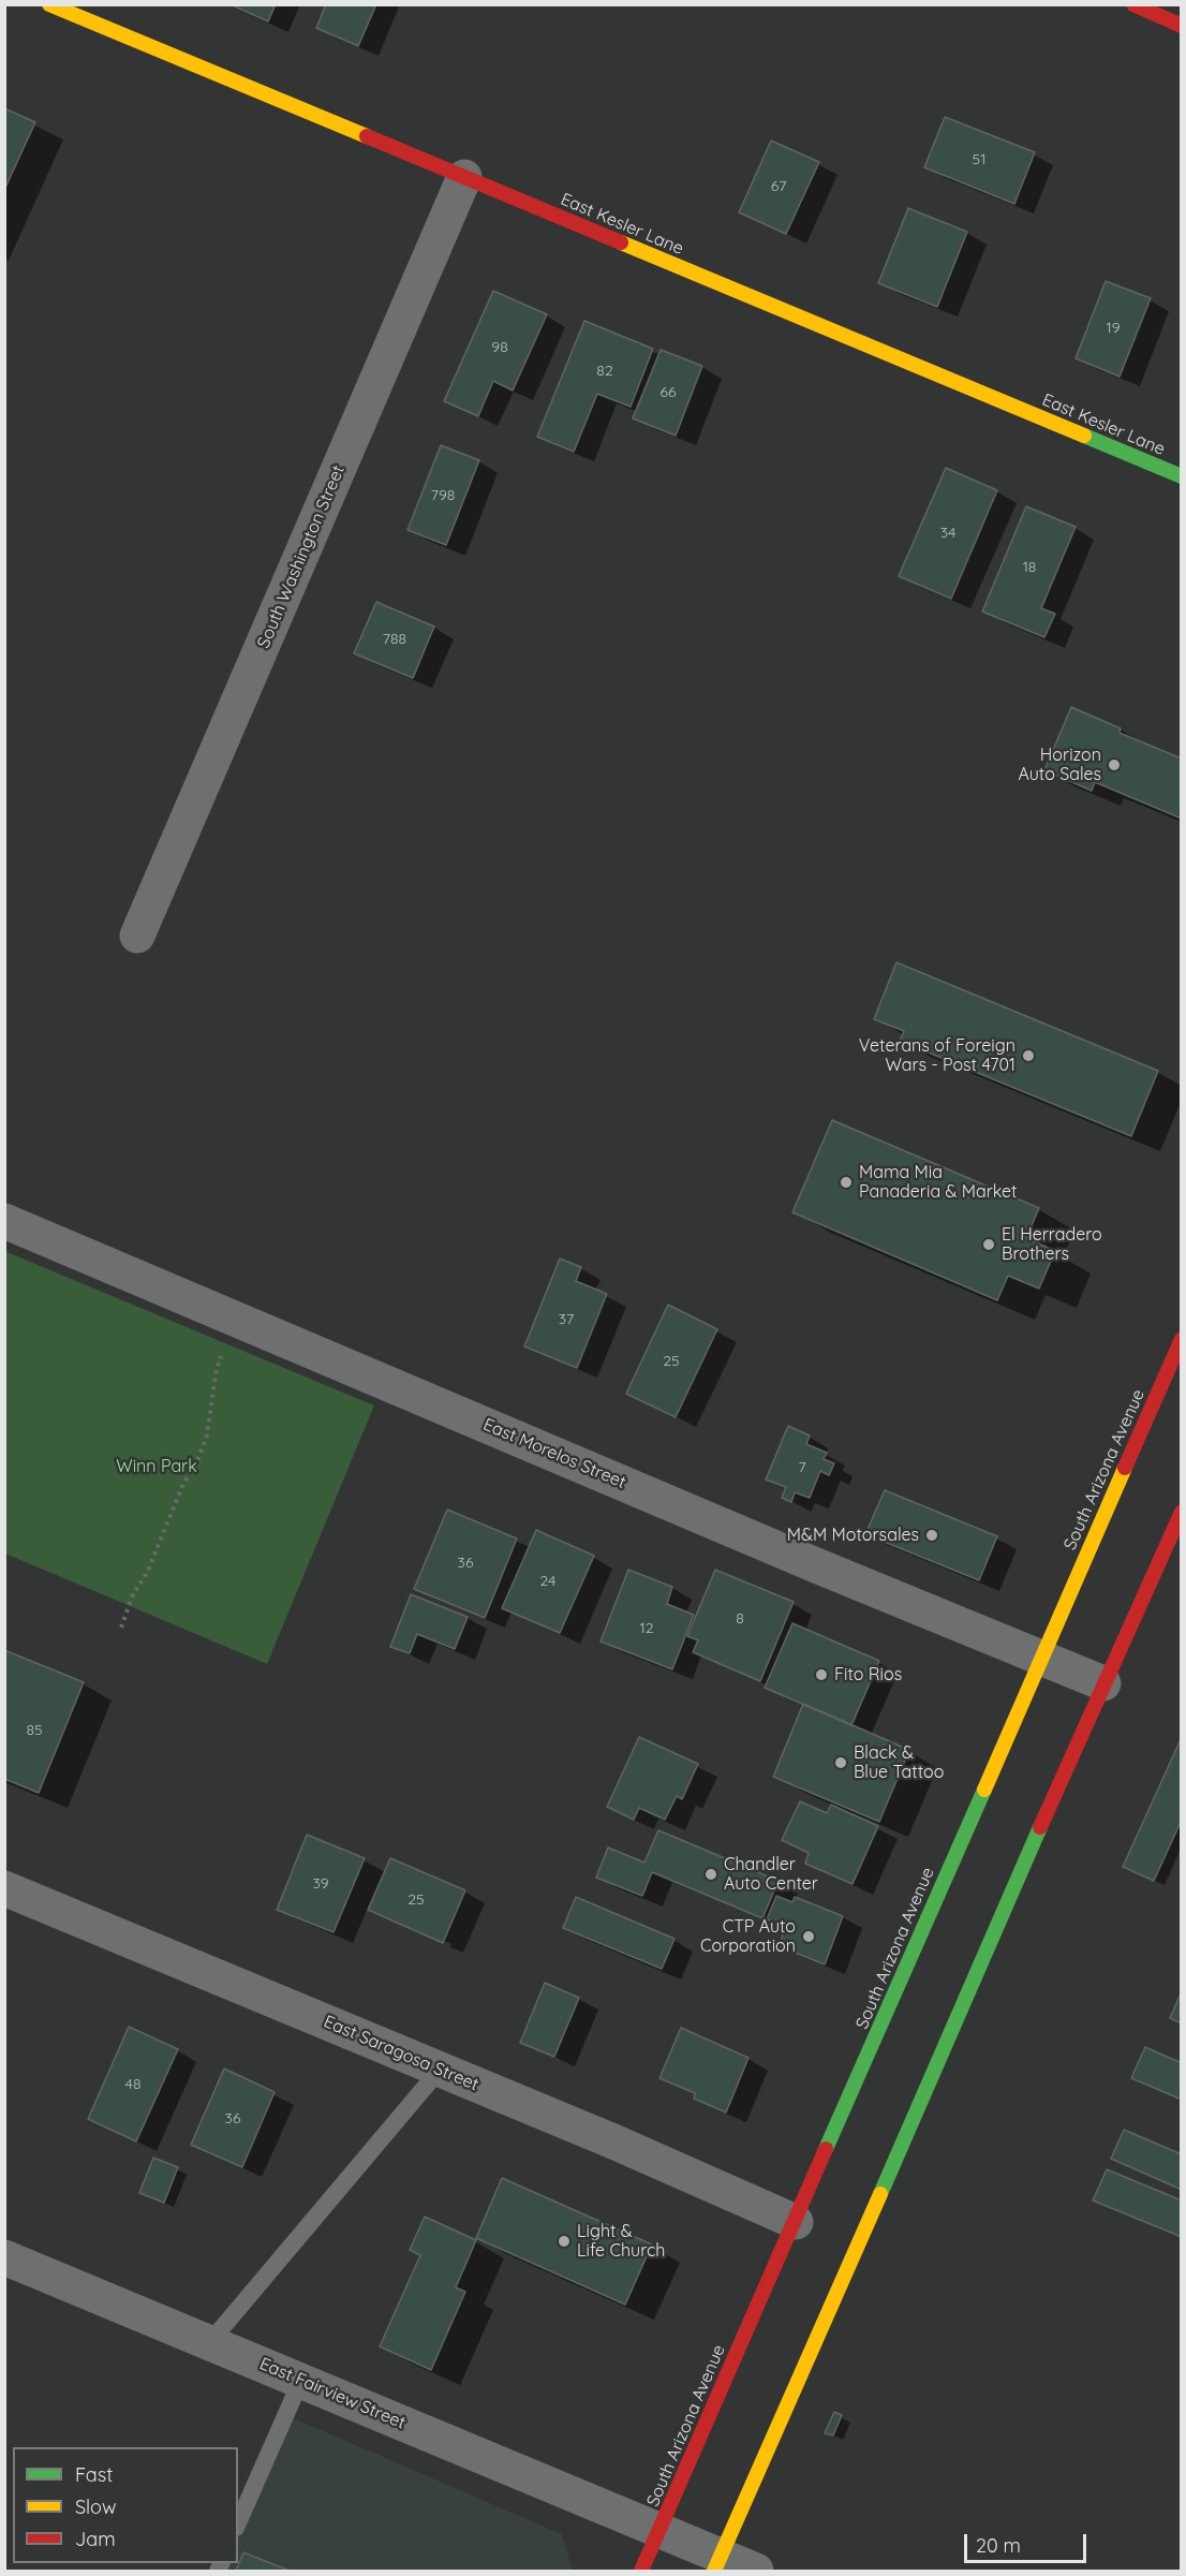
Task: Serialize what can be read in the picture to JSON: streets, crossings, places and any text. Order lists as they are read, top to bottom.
{
  "streets": {
    "main road": ["East Kesler Lane", "South Arizona Avenue"],
    "street": [
      "South Washington Street",
      "East Morelos Street",
      "East Saragosa Street",
      "East Fairview Street"
    ]
  },
  "crossings": [
    ["East Kesler Lane", "South Washington Street"],
    ["East Morelos Street", "South Arizona Avenue"],
    ["South Arizona Avenue", "East Saragosa Street"],
    ["South Arizona Avenue", "East Fairview Street"]
  ],
  "parks": ["Winn Park"],
  "places": [
    "Horizon Auto Sales",
    "Veterans of Foreign Wars - Post 4701",
    "Mama Mia Panaderia & Market",
    "El Herradero Brothers",
    "M&M Motorsales",
    "Fito Rios",
    "Black & Blue Tattoo",
    "Chandler Auto Center",
    "CTP Auto Corporation",
    "Light & Life Church"
  ],
  "house_numbers": [
    "51",
    "67",
    "19",
    "98",
    "82",
    "66",
    "798",
    "34",
    "18",
    "788",
    "37",
    "25",
    "7",
    "36",
    "24",
    "8",
    "12",
    "85",
    "39",
    "25",
    "48",
    "36"
  ],
  "legend": ["Fast", "Slow", "Jam"],
  "scale_bar": "20 m"
}
